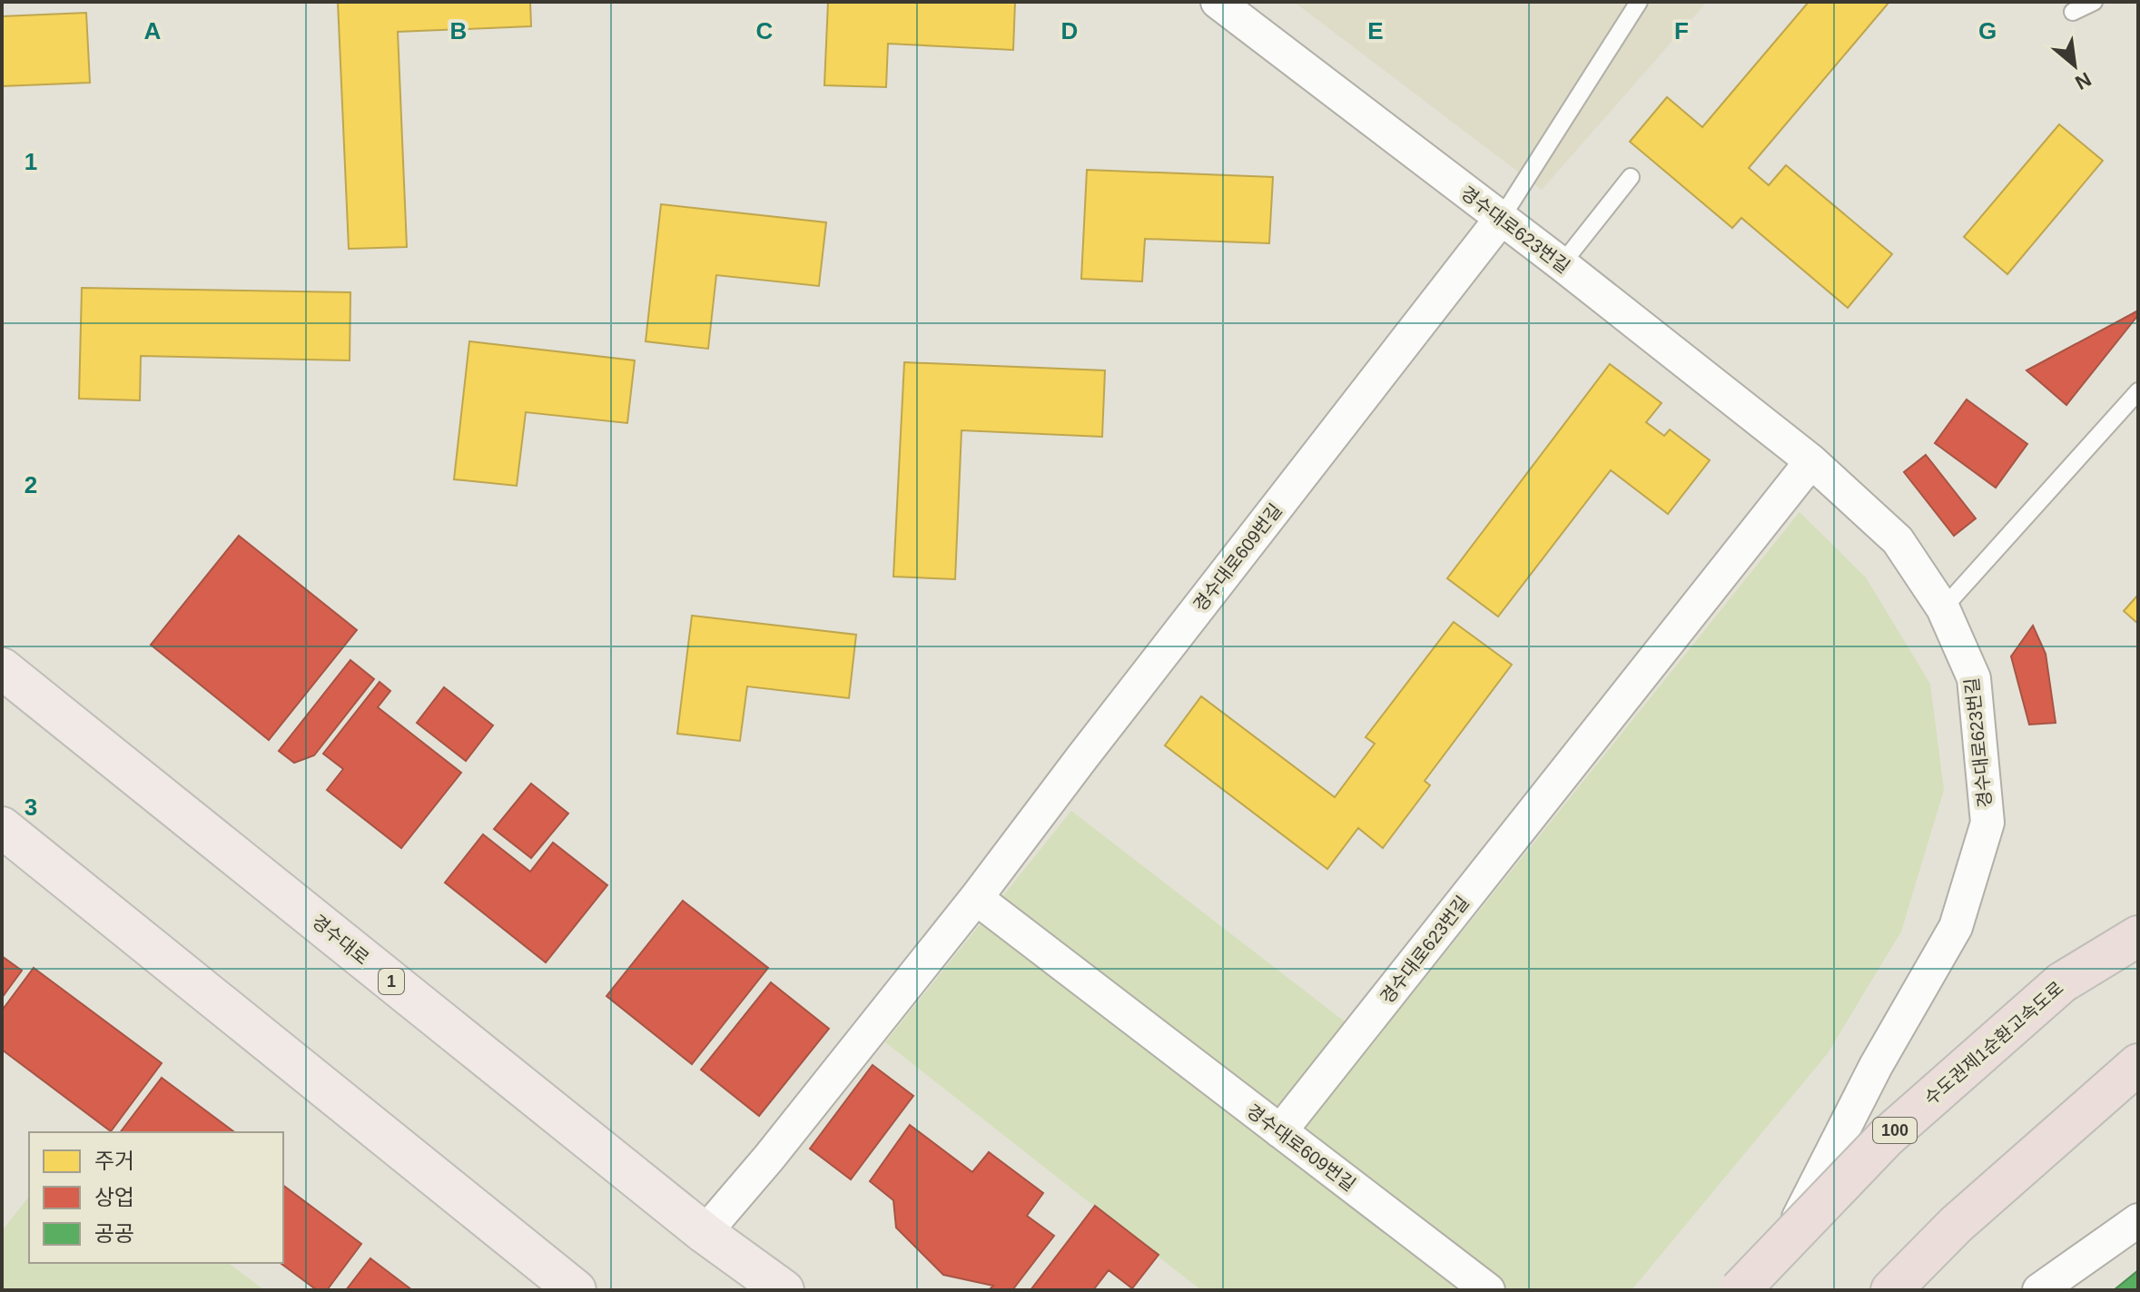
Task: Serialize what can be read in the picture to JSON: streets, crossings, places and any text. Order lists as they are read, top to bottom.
{
  "streets": {
    "highway": ["수도권제1순환고속도로", "100"],
    "main road": ["경수대로", "1"],
    "street": ["경수대로623번길", "경수대로609번길"]
  },
  "crossings": [
    ["경수대로623번길", "경수대로609번길"],
    ["경수대로609번길", "경수대로"]
  ],
  "legend": ["주거", "상업", "공공"],
  "north": "bottom right",
  "grid": {
    "columns": [
      "A",
      "B",
      "C",
      "D",
      "E",
      "F",
      "G"
    ],
    "rows": ["1", "2", "3"]
  }
}
